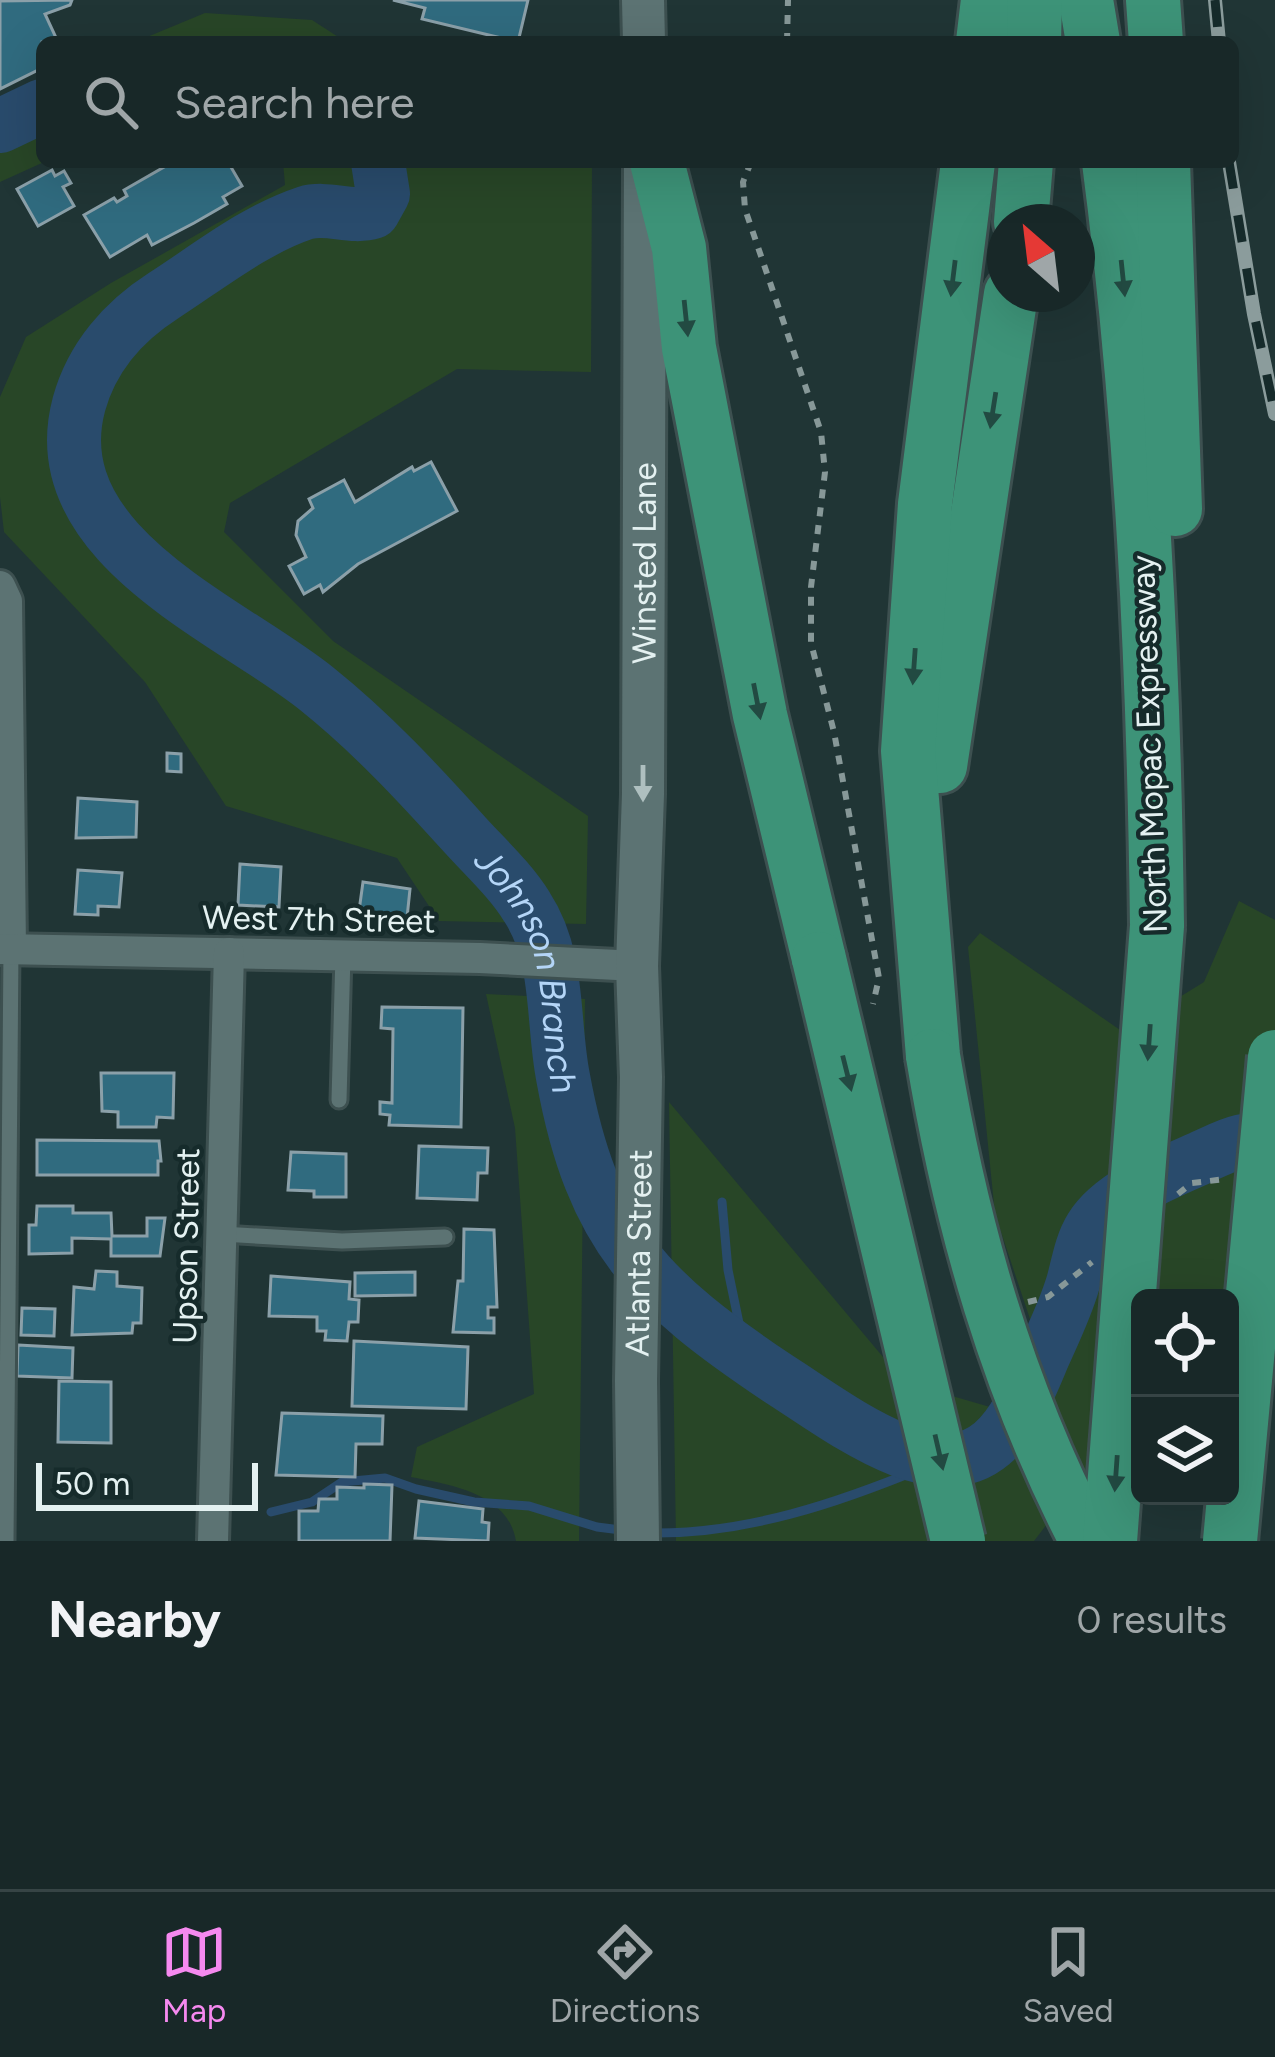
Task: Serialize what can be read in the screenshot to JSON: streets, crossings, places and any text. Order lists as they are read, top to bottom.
{
  "streets": {
    "highway": ["North Mopac Expressway"],
    "main road": ["Winsted Lane", "Atlanta Street"],
    "street": ["West 7th Street", "Upson Street"]
  },
  "crossings": [
    ["Winsted Lane", "West 7th Street"],
    ["Winsted Lane", "Atlanta Street"],
    ["West 7th Street", "Upson Street"],
    ["West 7th Street", "Atlanta Street"]
  ],
  "one_way": ["Winsted Lane"],
  "water": ["Johnson Branch"],
  "scale_bar": "50 m",
  "north": "top left",
  "page": {
    "search": "Search here",
    "scale": "50 m",
    "heading": ["Nearby", "0 results"],
    "nav": ["Map", "Directions", "Saved"]
  }
}
